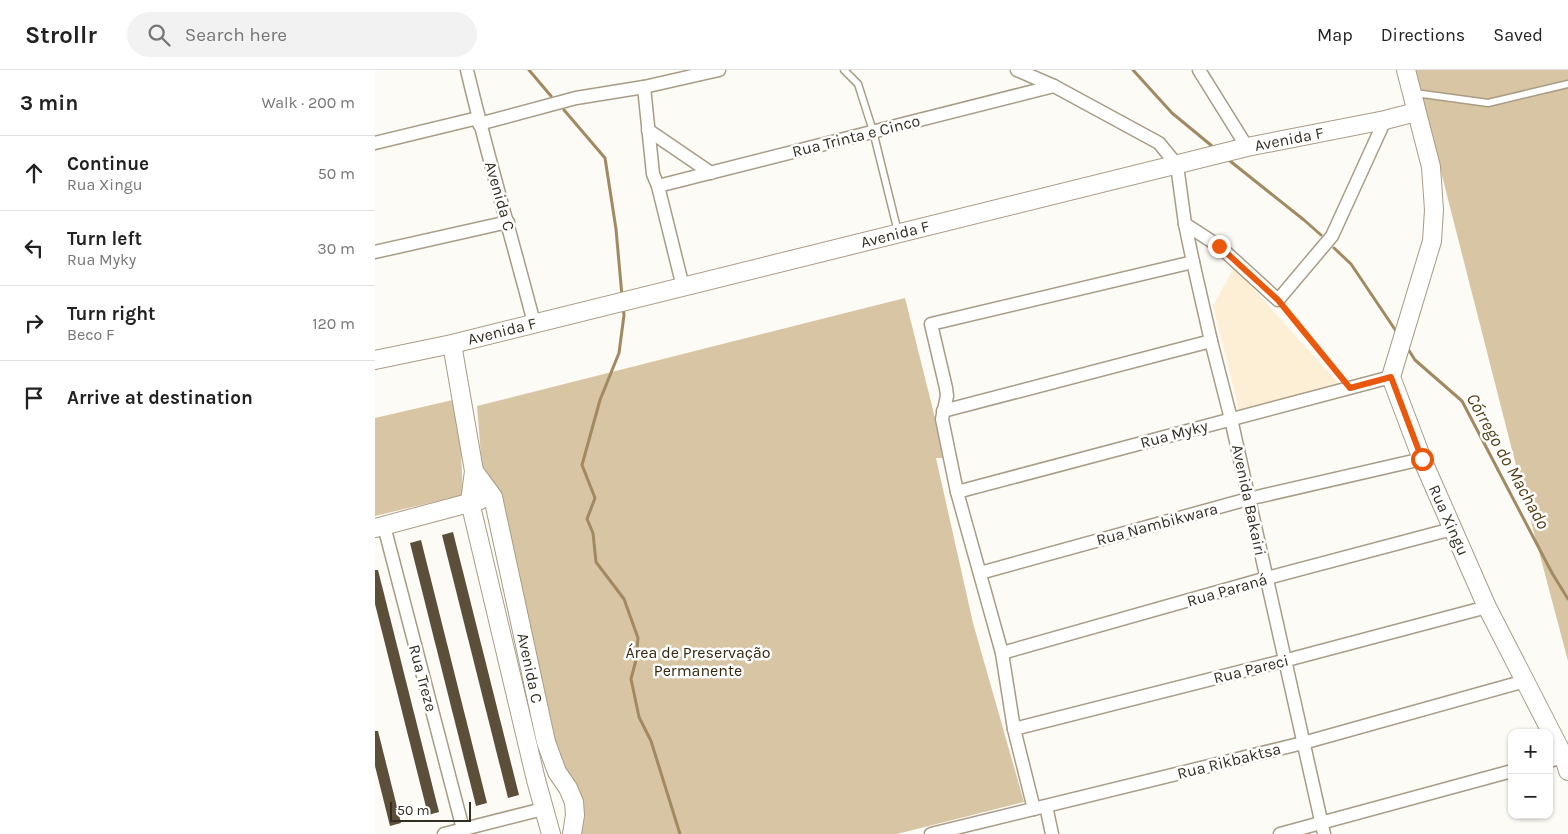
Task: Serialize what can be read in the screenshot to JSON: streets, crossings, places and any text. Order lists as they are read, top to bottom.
{
  "streets": {
    "street": [
      "Rua Trinta e Cinco",
      "Avenida F",
      "Avenida C",
      "Rua Myky",
      "Avenida Bakairi",
      "Rua Xingu",
      "Rua Nambikwara",
      "Rua Paraná",
      "Rua Pareci",
      "Rua Treze",
      "Rua Rikbaktsa"
    ]
  },
  "crossings": [
    ["Avenida F", "Avenida C"],
    ["Avenida F", "Avenida Bakairi"],
    ["Rua Myky", "Avenida Bakairi"],
    ["Rua Myky", "Rua Xingu"],
    ["Avenida Bakairi", "Rua Nambikwara"],
    ["Avenida Bakairi", "Rua Paraná"],
    ["Avenida Bakairi", "Rua Pareci"],
    ["Avenida Bakairi", "Rua Rikbaktsa"],
    ["Rua Xingu", "Rua Nambikwara"],
    ["Rua Xingu", "Rua Paraná"],
    ["Rua Xingu", "Rua Pareci"],
    ["Rua Xingu", "Rua Rikbaktsa"]
  ],
  "water": ["Córrego do Machado"],
  "parks": ["Área de Preservação Permanente"],
  "scale_bar": "50 m",
  "page": {
    "header": "Strollr",
    "search": "Search here",
    "nav": ["Map", "Directions", "Saved"],
    "heading": ["3 min", "Walk · 200 m"],
    "list": [
      ["Continue", "Rua Xingu", "50 m"],
      ["Turn left", "Rua Myky", "30 m"],
      ["Turn right", "Beco F", "120 m"],
      "Arrive at destination"
    ],
    "map_buttons": ["+", "−"],
    "scale": "50 m"
  }
}
